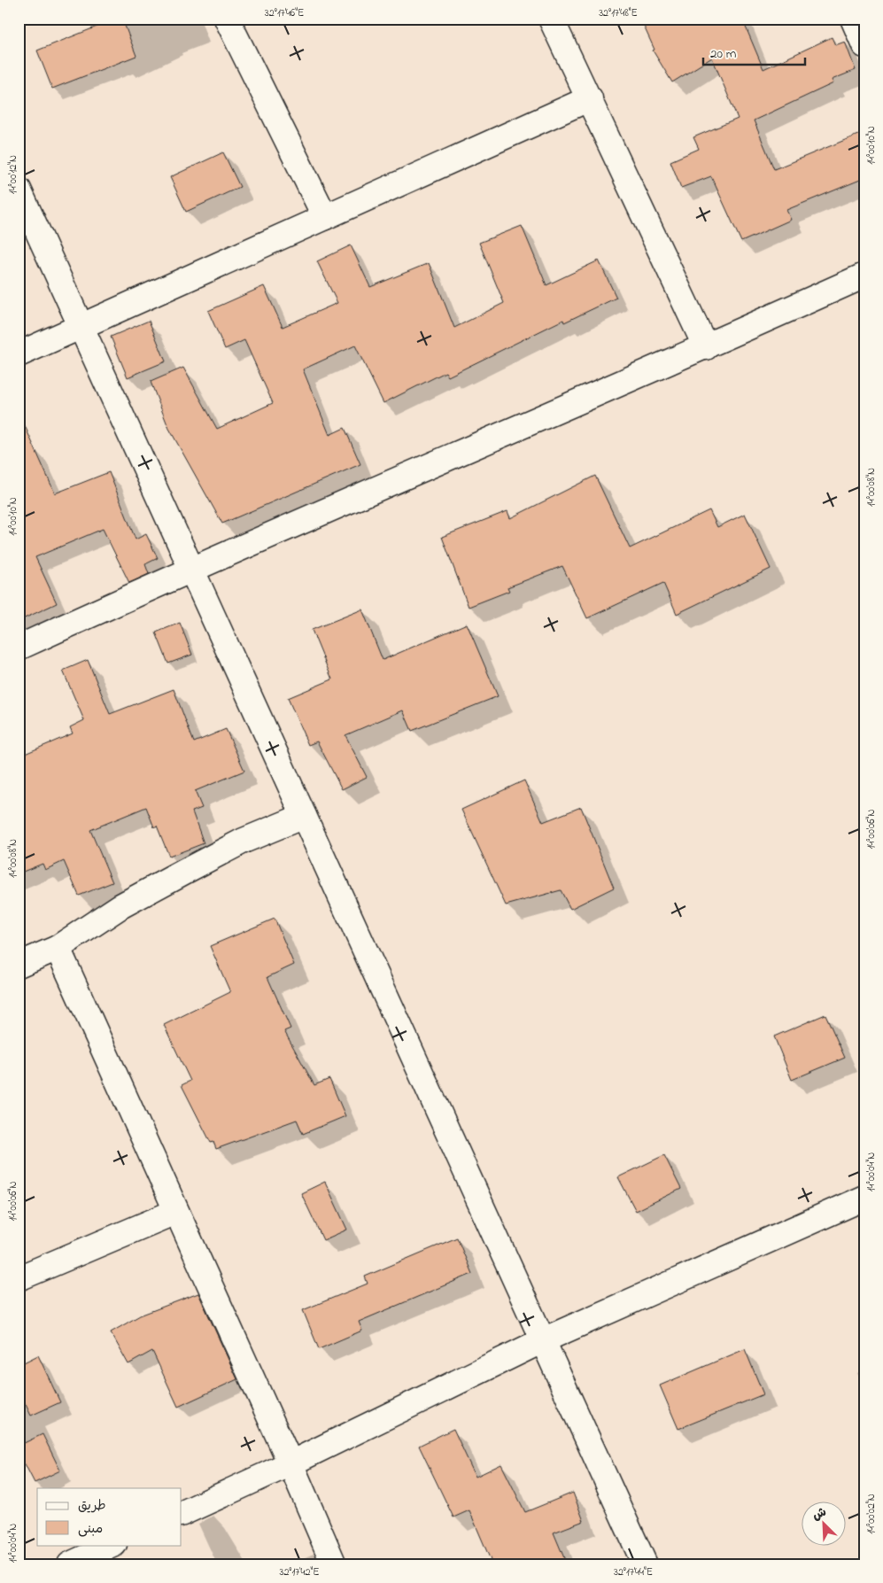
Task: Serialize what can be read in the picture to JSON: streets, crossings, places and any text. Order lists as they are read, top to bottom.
{
  "legend": ["طريق", "مبنى"],
  "scale_bar": "20 m",
  "north": "top left",
  "coordinates": [
    "32°17'46\"E",
    "32°17'48\"E",
    "14°00'10\"N",
    "14°00'12\"N",
    "14°00'08\"N",
    "14°00'06\"N",
    "14°00'04\"N",
    "14°00'02\"N",
    "32°17'42\"E",
    "32°17'44\"E"
  ]
}
